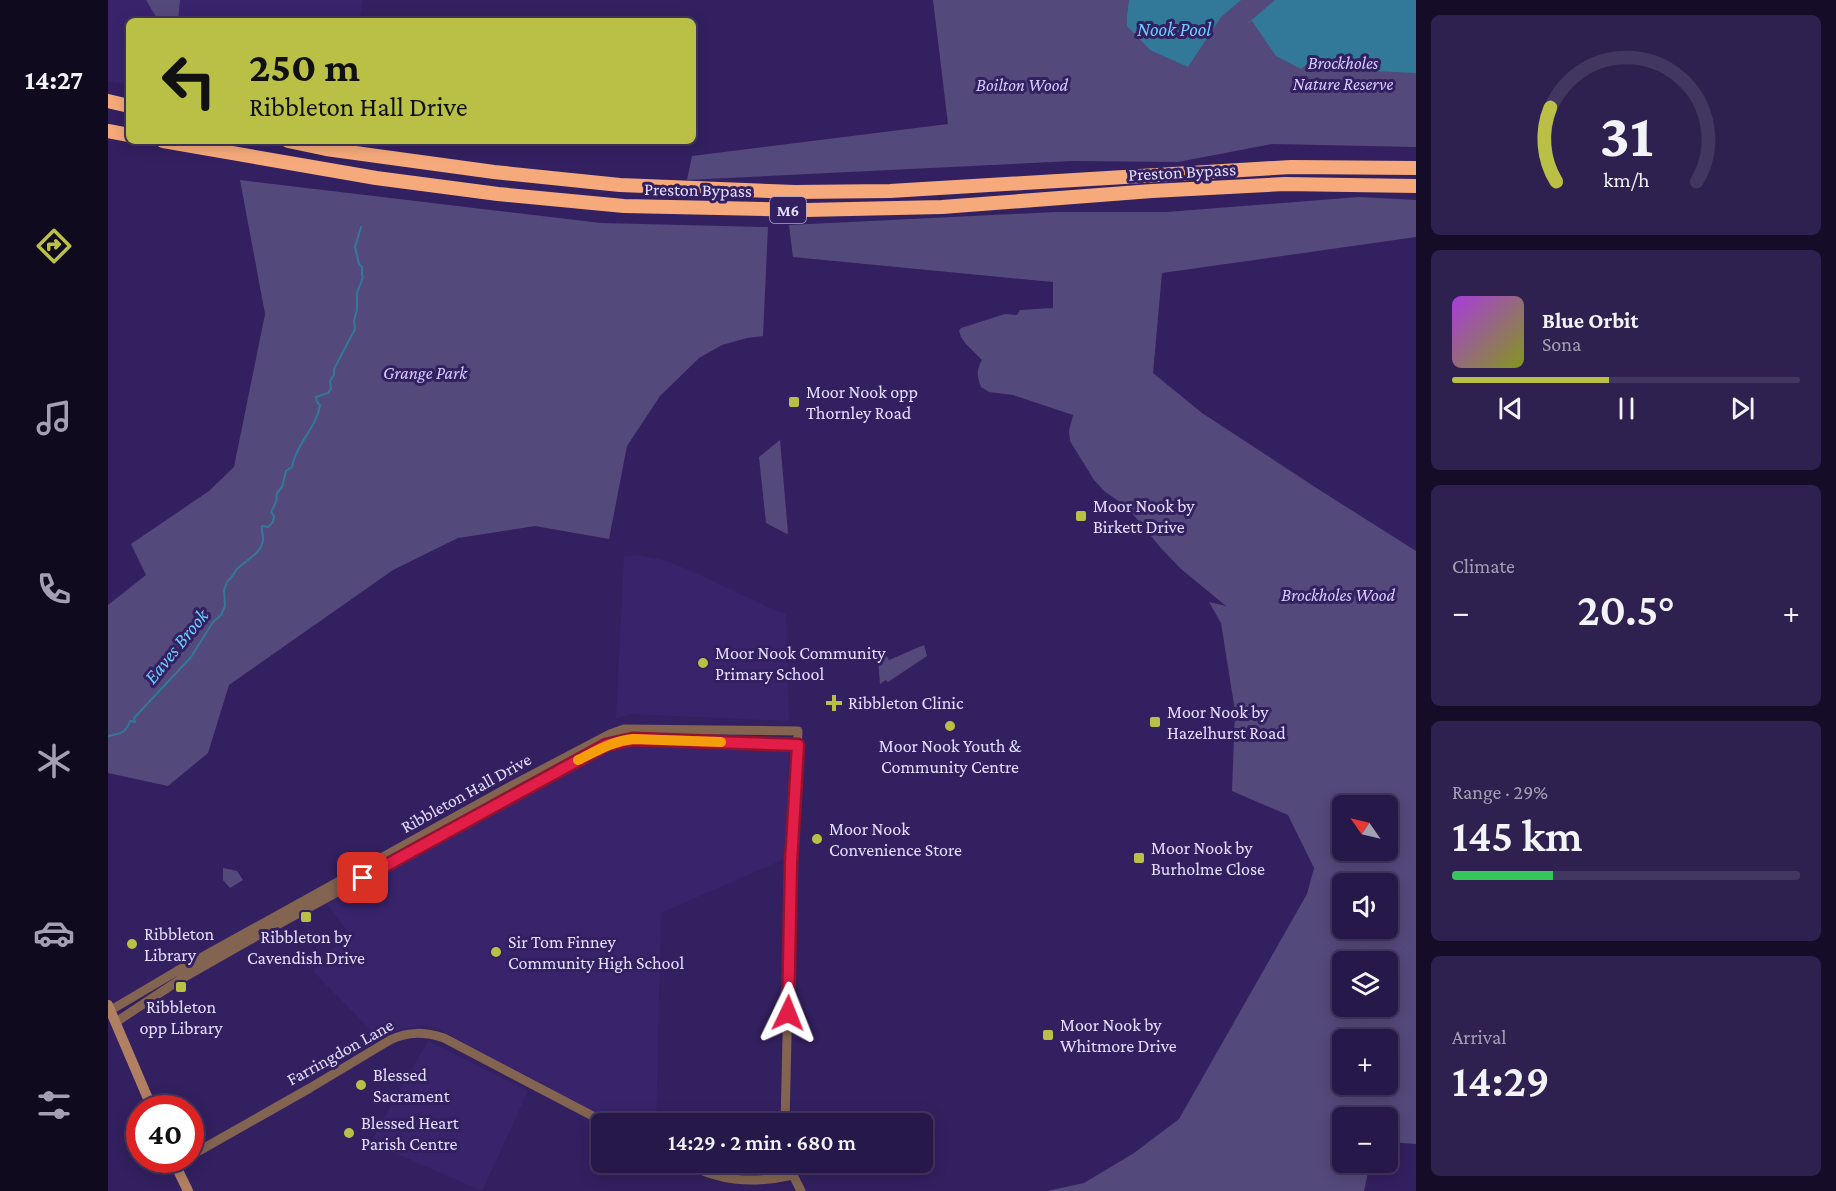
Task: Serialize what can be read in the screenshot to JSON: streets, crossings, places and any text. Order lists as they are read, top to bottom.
{
  "streets": {
    "highway": ["Preston Bypass", "M6"],
    "street": ["Ribbleton Hall Drive", "Farringdon Lane"]
  },
  "water": ["Nook Pool", "Eaves Brook"],
  "parks": [
    "Brockholes Nature Reserve",
    "Boilton Wood",
    "Grange Park",
    "Brockholes Wood"
  ],
  "places": {
    "transit": [
      "Moor Nook opp Thornley Road",
      "Moor Nook by Birkett Drive",
      "Moor Nook by Hazelhurst Road",
      "Moor Nook by Burholme Close",
      "Ribbleton by Cavendish Drive",
      "Ribbleton opp Library",
      "Moor Nook by Whitmore Drive"
    ],
    "other": [
      "Moor Nook Community Primary School",
      "Moor Nook Youth & Community Centre",
      "Moor Nook Convenience Store",
      "Ribbleton Library",
      "Sir Tom Finney Community High School",
      "Blessed Sacrament",
      "Blessed Heart Parish Centre"
    ],
    "health": ["Ribbleton Clinic"]
  },
  "north": "top left",
  "page": {
    "tabs": "14:27",
    "turn": ["250 m", "Ribbleton Hall Drive"],
    "song": ["Blue Orbit", "Sona"],
    "tile": [
      "Climate",
      ["Range · 29%", "145 km"],
      ["Arrival", "14:29"]
    ],
    "heat": ["−", "20.5°", "+"],
    "map_buttons": ["+", "−"],
    "limit": "40",
    "trip": "14:29 · 2 min · 680 m",
    "gauge": ["31", "km/h"]
  }
}
